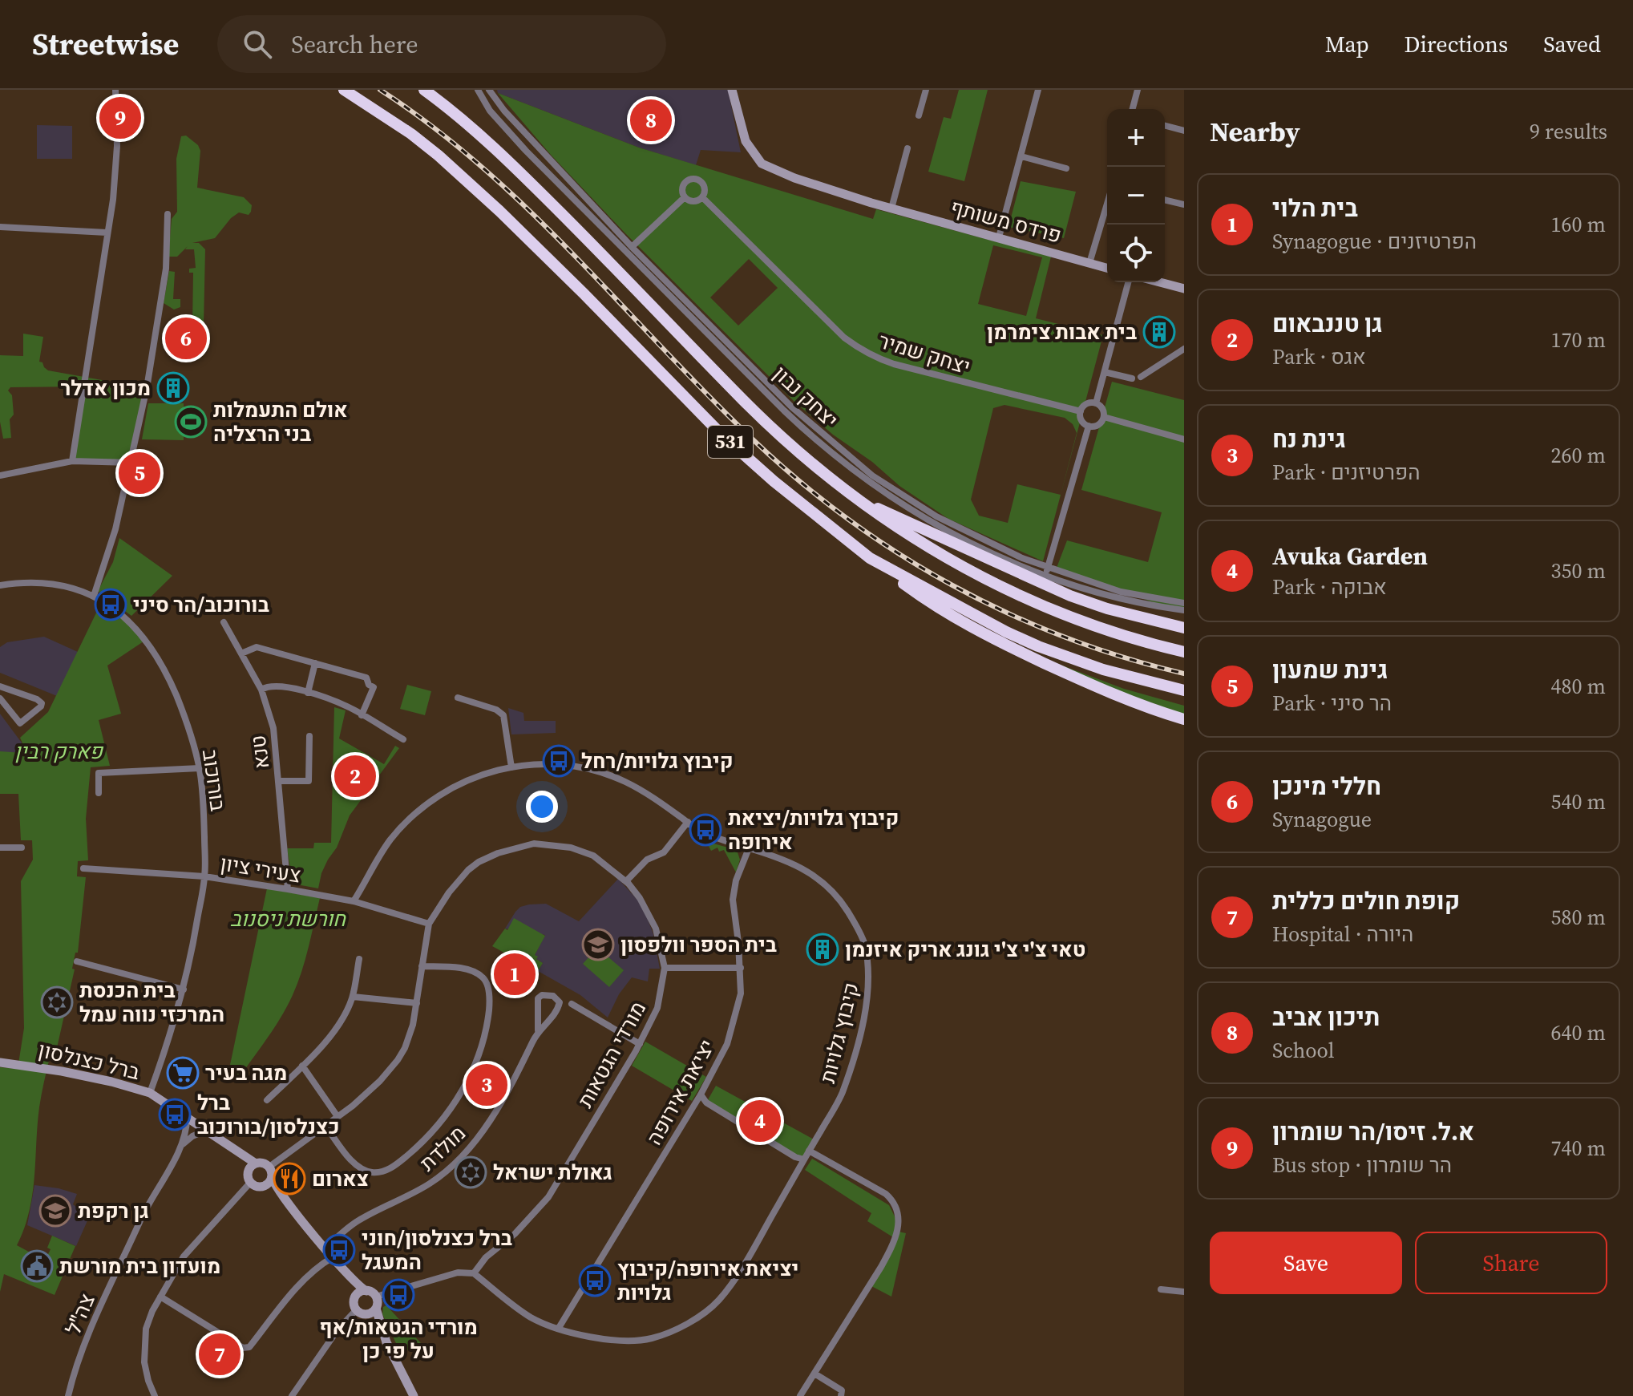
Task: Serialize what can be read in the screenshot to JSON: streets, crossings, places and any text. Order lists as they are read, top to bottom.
{
  "streets": {
    "highway": ["531"],
    "street": [
      "פרדס משותף",
      "יצחק שמיר",
      "יצחק נבון",
      "טנא",
      "בורוכוב",
      "צעירי ציון",
      "קיבוץ גלויות",
      "מורדי הגטאות",
      "ברל כצנלסון",
      "יציאת אירופה",
      "מולדת",
      "צה\"ל"
    ]
  },
  "crossings": [
    ["טנא", "צעירי ציון"],
    ["בורוכוב", "צעירי ציון"],
    ["בורוכוב", "ברל כצנלסון"],
    ["צעירי ציון", "קיבוץ גלויות"],
    ["צעירי ציון", "מורדי הגטאות"],
    ["קיבוץ גלויות", "מורדי הגטאות"],
    ["קיבוץ גלויות", "יציאת אירופה"],
    ["מורדי הגטאות", "ברל כצנלסון"],
    ["ברל כצנלסון", "צה\"ל"]
  ],
  "parks": ["פארק רבין", "חורשת ניסנוב"],
  "places": {
    "building": ["בית אבות צימרמן", "מכון אדלר", "טאי צ'י צ'י גונג אריק איזנמן"],
    "sports": ["אולם התעמלות בני הרצליה"],
    "bus stop": [
      "בורוכוב/הר סיני",
      "קיבוץ גלויות/רחל",
      "קיבוץ גלויות/יציאת אירופה",
      "ברל כצנלסון/בורוכוב",
      "ברל כצנלסון/חוני המעגל",
      "יציאת אירופה/קיבוץ גלויות",
      "מורדי הגטאות/אף על פי כן"
    ],
    "school or university": ["בית הספר וולפסון", "גן רקפת"],
    "synagogue": ["בית הכנסת המרכזי נווה עמל", "גאולת ישראל"],
    "supermarket": ["מגה בעיר"],
    "restaurant": ["צארום"],
    "public building": ["מועדון בית מורשת"]
  },
  "page": {
    "header": "Streetwise",
    "search": "Search here",
    "nav": ["Map", "Directions", "Saved"],
    "heading": ["Nearby", "9 results"],
    "pins": [
      "9",
      "8",
      "6",
      "5",
      "2",
      "1",
      "3",
      "4",
      "7"
    ],
    "map_buttons": ["+", "−"],
    "list": [
      {
        "mark": "1",
        "name": "בית הלוי",
        "note": "Synagogue · הפרטיזנים",
        "value": "160 m"
      },
      {
        "mark": "2",
        "name": "גן טננבאום",
        "note": "Park · אגס",
        "value": "170 m"
      },
      {
        "mark": "3",
        "name": "גינת נח",
        "note": "Park · הפרטיזנים",
        "value": "260 m"
      },
      {
        "mark": "4",
        "name": "Avuka Garden",
        "note": "Park · אבוקה",
        "value": "350 m"
      },
      {
        "mark": "5",
        "name": "גינת שמעון",
        "note": "Park · הר סיני",
        "value": "480 m"
      },
      {
        "mark": "6",
        "name": "חללי מינכן",
        "note": "Synagogue",
        "value": "540 m"
      },
      {
        "mark": "7",
        "name": "קופת חולים כללית",
        "note": "Hospital · היורה",
        "value": "580 m"
      },
      {
        "mark": "8",
        "name": "תיכון אביב",
        "note": "School",
        "value": "640 m"
      },
      {
        "mark": "9",
        "name": "א.ל. זיסו/הר שומרון",
        "note": "Bus stop · הר שומרון",
        "value": "740 m"
      }
    ],
    "buttons": ["Save", "Share"]
  }
}
